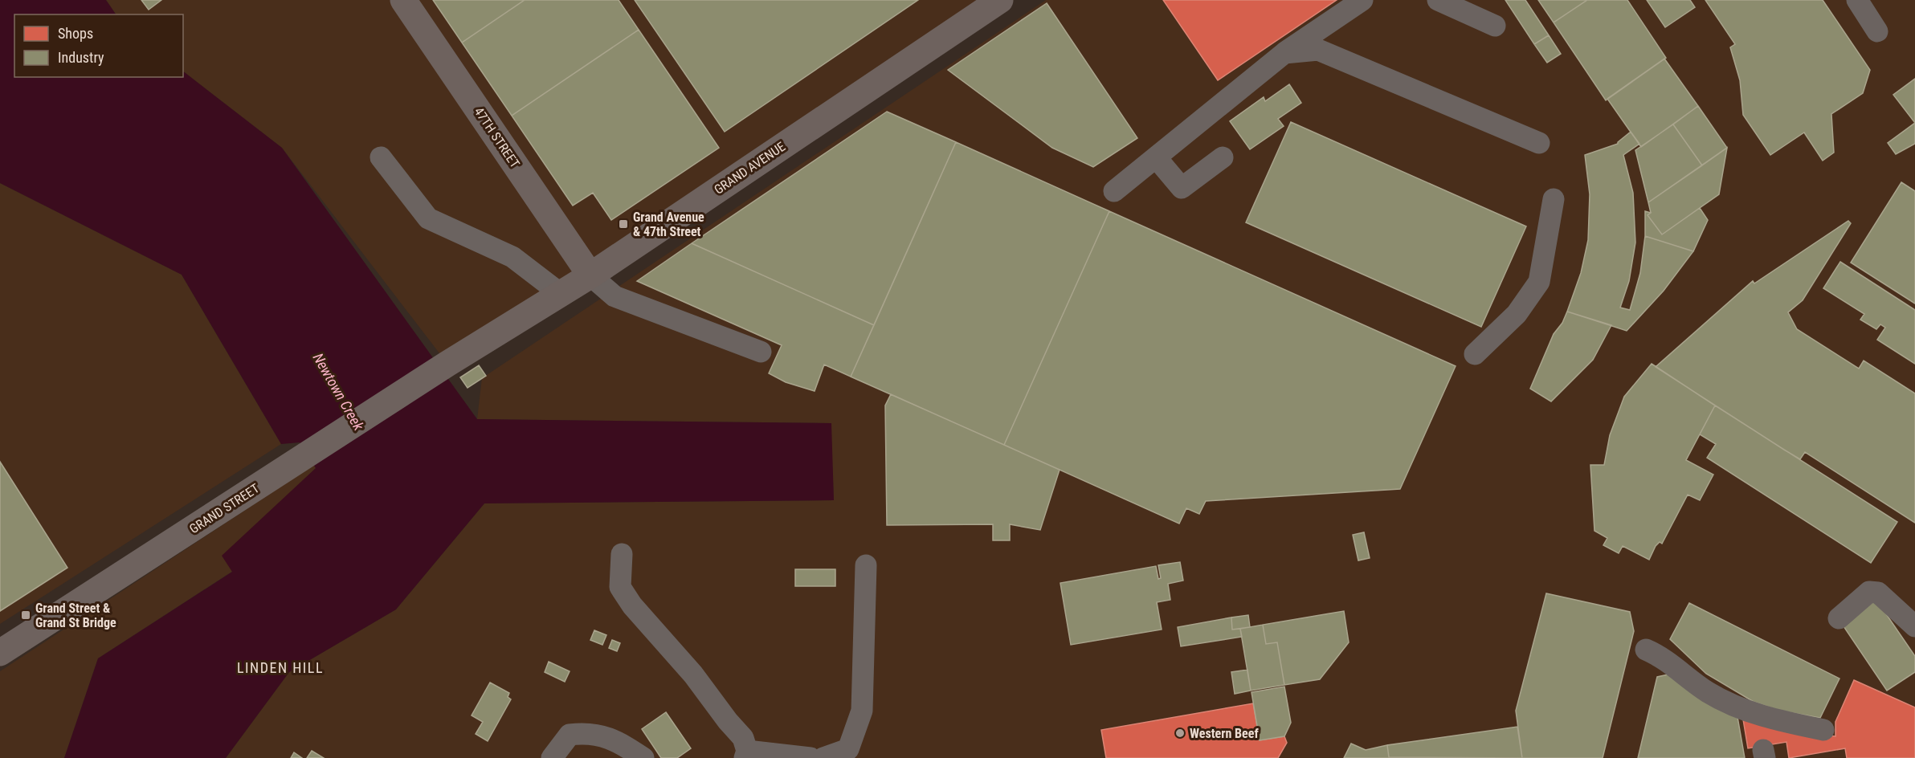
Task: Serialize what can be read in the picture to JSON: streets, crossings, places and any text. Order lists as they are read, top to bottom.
{
  "streets": {
    "main road": ["47TH STREET", "GRAND AVENUE", "GRAND STREET"]
  },
  "crossings": [
    ["47TH STREET", "GRAND AVENUE"],
    ["GRAND AVENUE", "GRAND STREET"]
  ],
  "districts": ["LINDEN HILL"],
  "water": ["Newtown Creek"],
  "places": {
    "transit": ["Grand Avenue & 47th Street", "Grand Street & Grand St Bridge"],
    "other": ["Western Beef"]
  },
  "legend": ["Shops", "Industry"]
}
